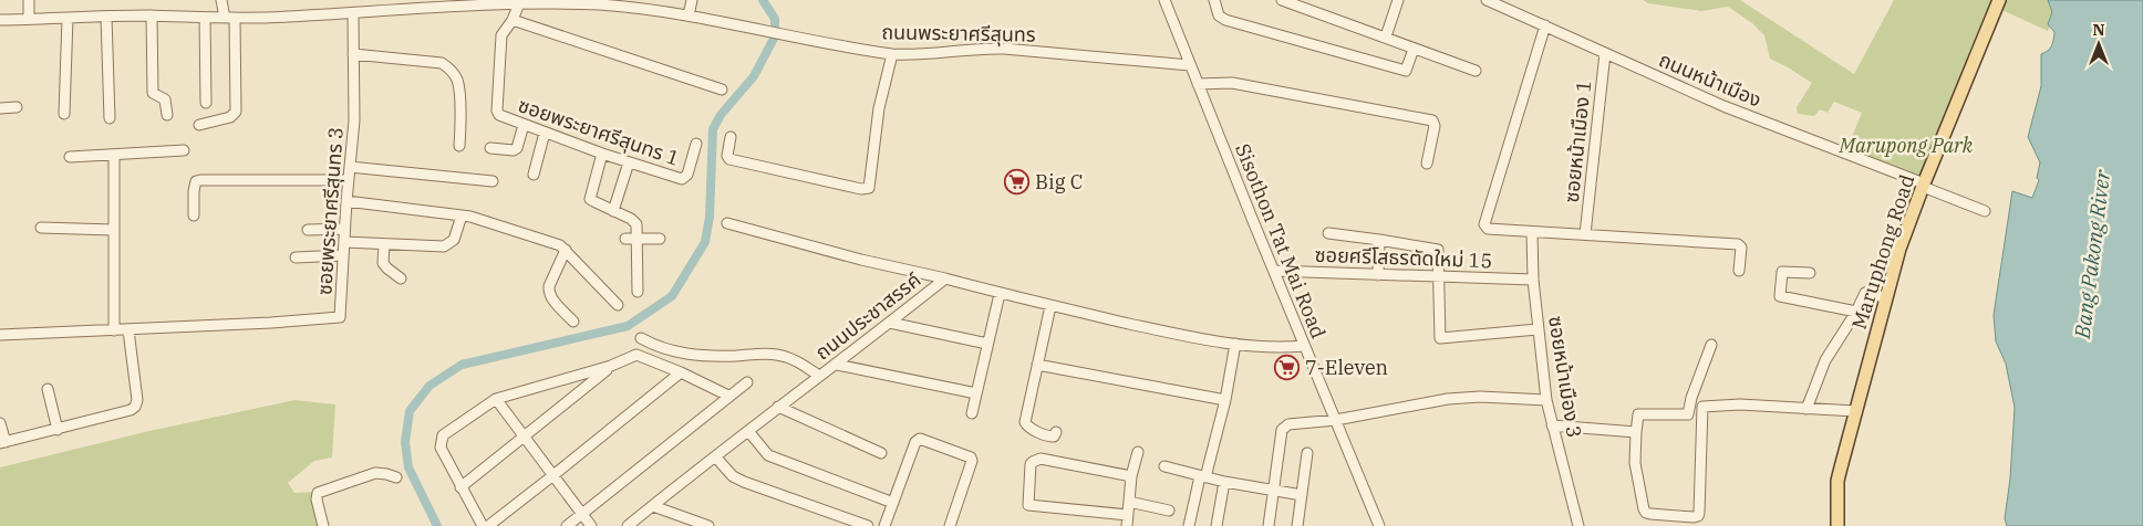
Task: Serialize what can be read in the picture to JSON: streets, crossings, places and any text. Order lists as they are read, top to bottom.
{
  "streets": {
    "main road": ["Maruphong Road"],
    "street": [
      "ถนนพระยาศรีสุนทร",
      "ถนนหน้าเมือง",
      "ซอยพระยาศรีสุนทร 1",
      "ซอยหน้าเมือง 1",
      "ซอยพระยาศรีสุนทร 3",
      "Sisothon Tat Mai Road",
      "ซอยศรีโสธรตัดใหม่ 15",
      "ถนนประชาสรรค์",
      "ซอยหน้าเมือง 3"
    ]
  },
  "crossings": [
    ["ถนนพระยาศรีสุนทร", "ซอยพระยาศรีสุนทร 1"],
    ["ถนนพระยาศรีสุนทร", "ซอยพระยาศรีสุนทร 3"],
    ["ถนนพระยาศรีสุนทร", "Sisothon Tat Mai Road"],
    ["ถนนหน้าเมือง", "ซอยหน้าเมือง 1"],
    ["ถนนหน้าเมือง", "Maruphong Road"],
    ["Sisothon Tat Mai Road", "ซอยศรีโสธรตัดใหม่ 15"],
    ["Sisothon Tat Mai Road", "ถนนประชาสรรค์"],
    ["ซอยศรีโสธรตัดใหม่ 15", "ซอยหน้าเมือง 3"]
  ],
  "water": ["Bang Pakong River"],
  "parks": ["Marupong Park"],
  "places": {
    "supermarket": ["Big C", "7-Eleven"]
  },
  "north": "top"
}
